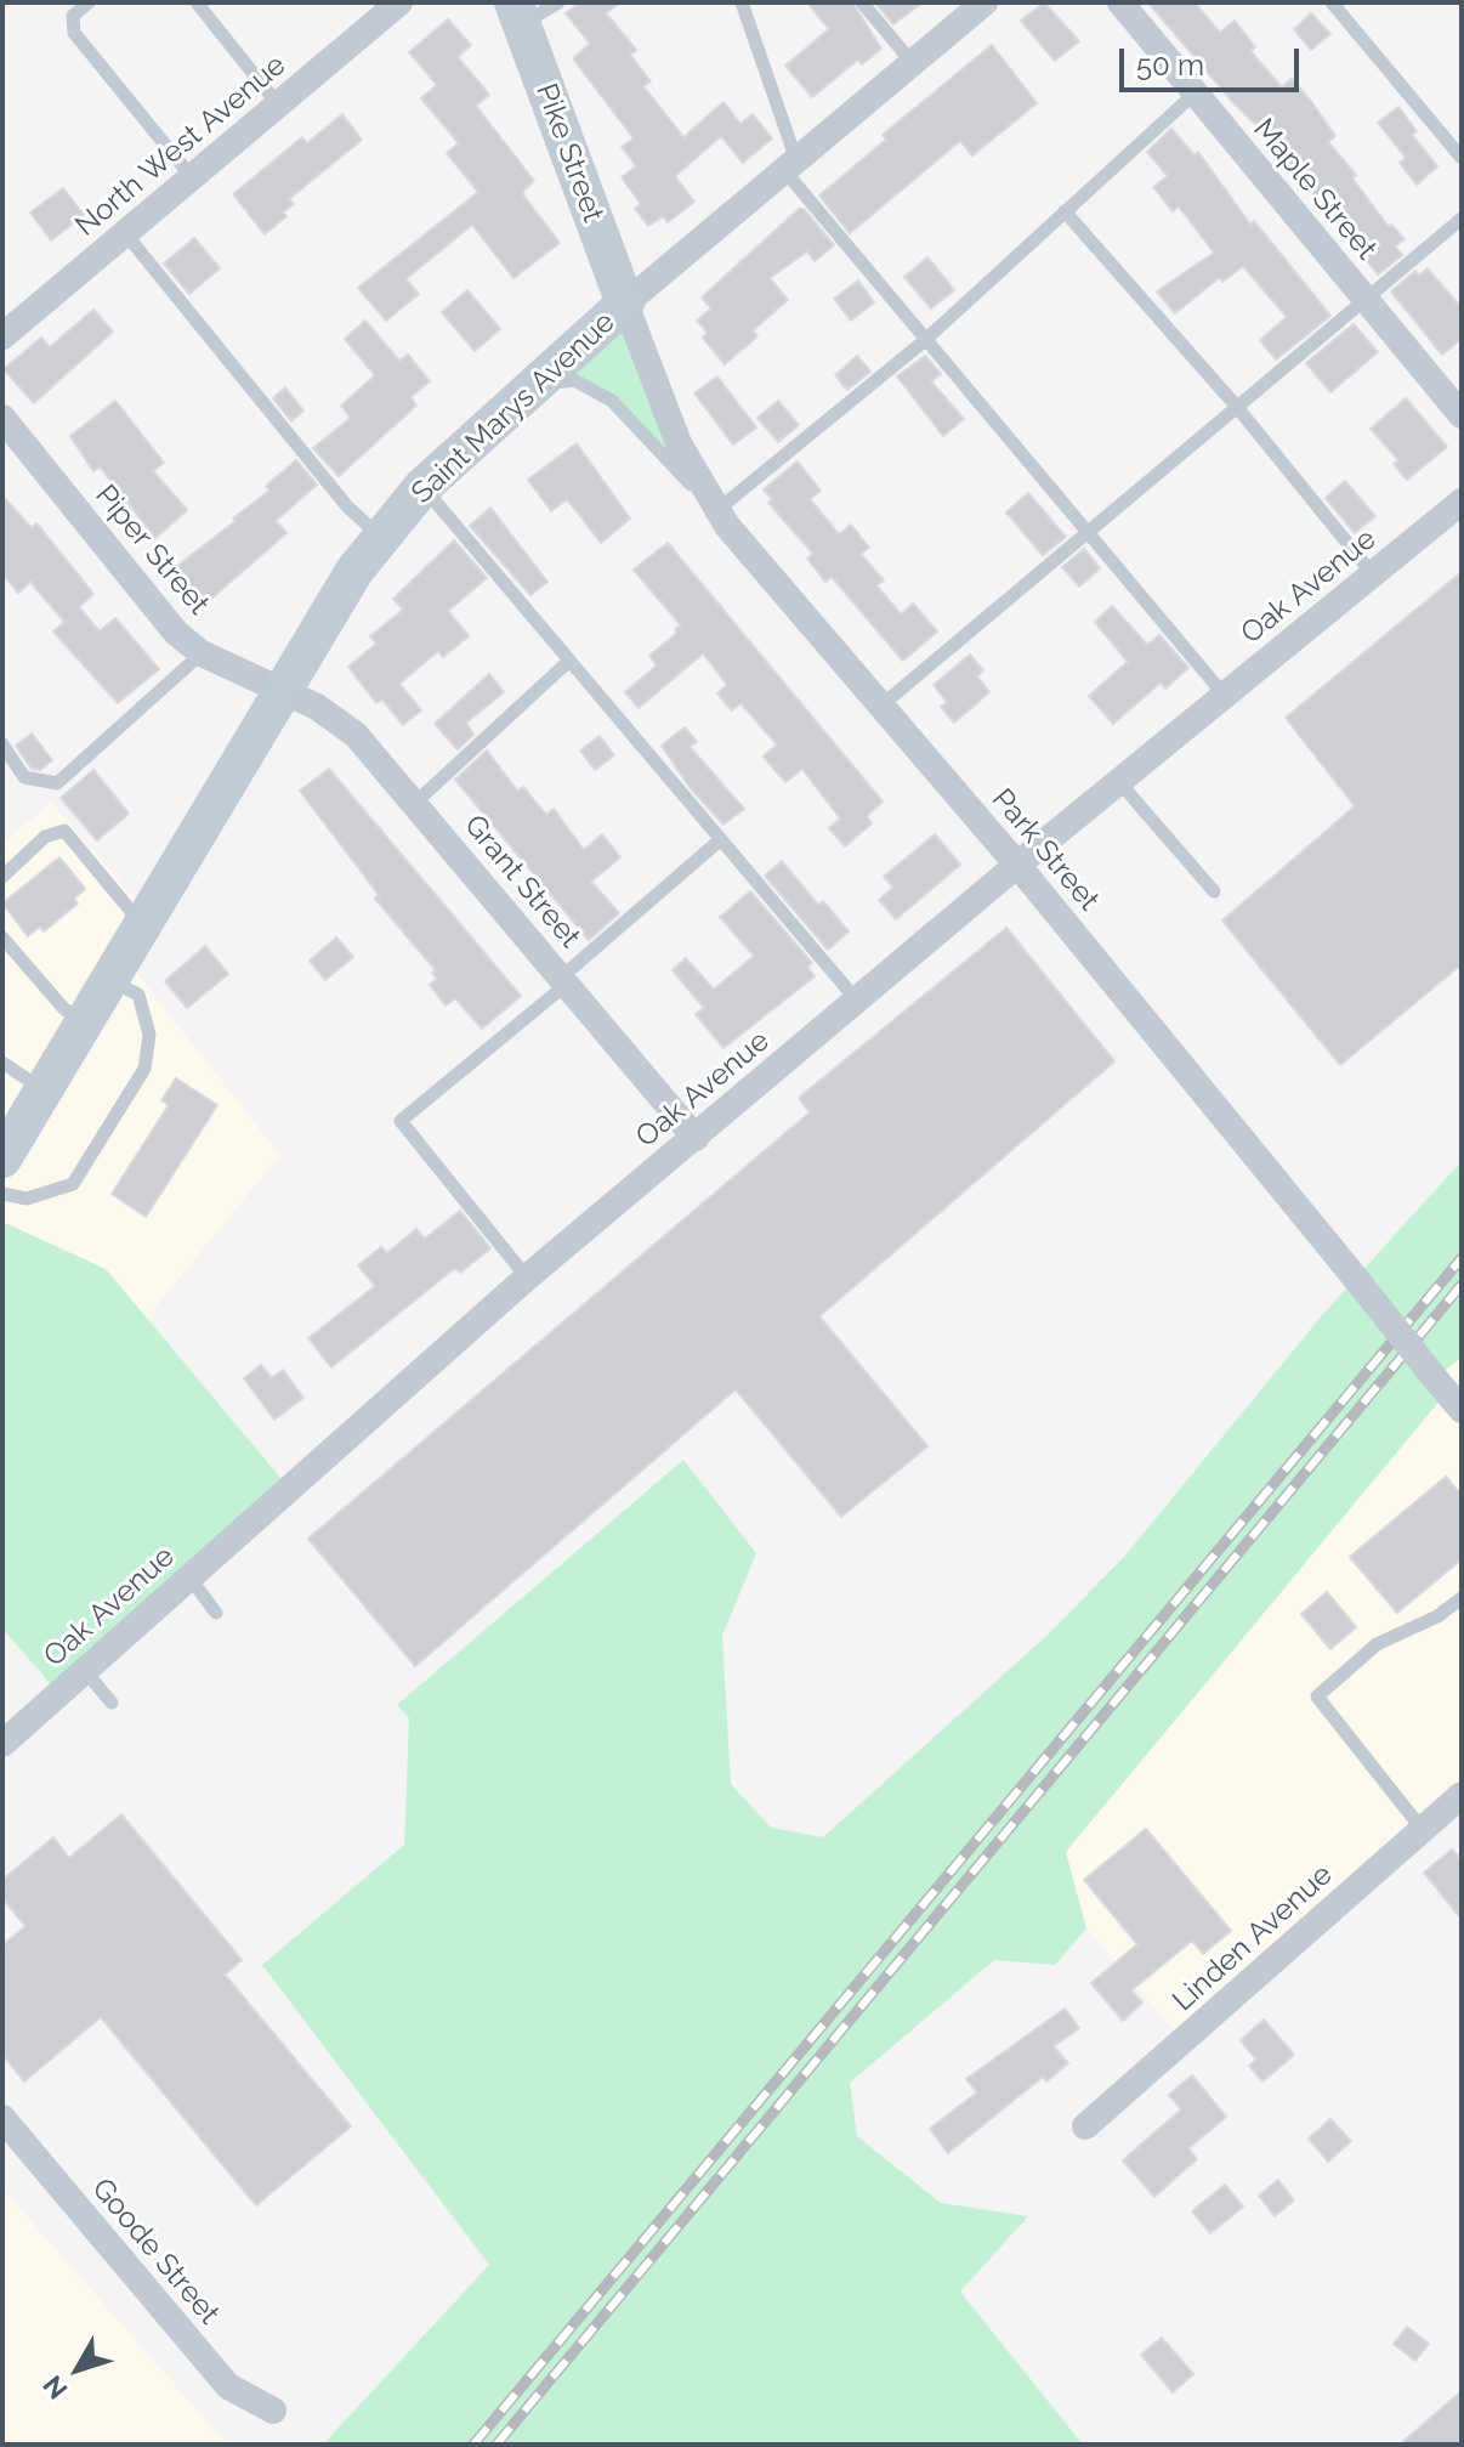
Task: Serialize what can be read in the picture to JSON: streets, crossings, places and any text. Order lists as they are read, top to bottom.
{
  "streets": {
    "main road": ["Pike Street", "Saint Marys Avenue"],
    "street": [
      "North West Avenue",
      "Maple Street",
      "Piper Street",
      "Oak Avenue",
      "Park Street",
      "Grant Street",
      "Linden Avenue",
      "Goode Street"
    ]
  },
  "crossings": [
    ["Pike Street", "Saint Marys Avenue"],
    ["Pike Street", "Park Street"],
    ["Saint Marys Avenue", "Piper Street"],
    ["Saint Marys Avenue", "Park Street"],
    ["Saint Marys Avenue", "Grant Street"],
    ["Piper Street", "Grant Street"],
    ["Oak Avenue", "Park Street"],
    ["Oak Avenue", "Grant Street"]
  ],
  "scale_bar": "50 m",
  "north": "bottom left"
}
